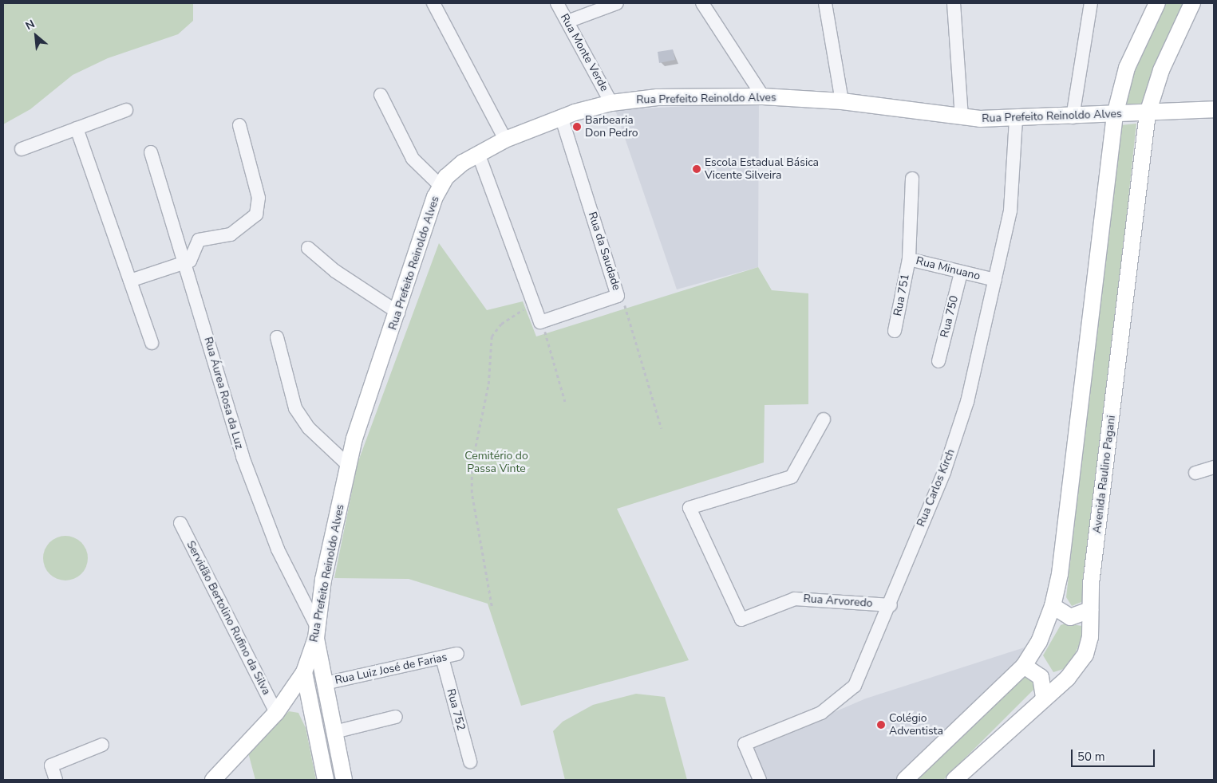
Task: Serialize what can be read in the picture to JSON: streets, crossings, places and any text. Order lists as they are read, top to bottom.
{
  "streets": {
    "main road": ["Rua Prefeito Reinoldo Alves", "Avenida Raulino Pagani"],
    "street": [
      "Rua Monte Verde",
      "Rua da Saudade",
      "Rua Minuano",
      "Rua 751",
      "Rua 750",
      "Rua Áurea Rosa da Luz",
      "Rua Carlos Kirch",
      "Rua Arvoredo",
      "Servidão Bertolino Rufino da Silva",
      "Rua Luiz José de Farias",
      "Rua 752"
    ]
  },
  "crossings": [
    ["Rua Monte Verde", "Rua Prefeito Reinoldo Alves"],
    ["Rua Prefeito Reinoldo Alves", "Rua da Saudade"],
    ["Rua Prefeito Reinoldo Alves", "Rua Áurea Rosa da Luz"],
    ["Rua Prefeito Reinoldo Alves", "Avenida Raulino Pagani"],
    ["Rua Prefeito Reinoldo Alves", "Rua Carlos Kirch"],
    ["Rua Minuano", "Rua 751"],
    ["Rua Minuano", "Rua 750"],
    ["Rua Minuano", "Rua Carlos Kirch"],
    ["Rua Carlos Kirch", "Rua Arvoredo"],
    ["Rua Luiz José de Farias", "Rua 752"]
  ],
  "parks": ["Cemitério do Passa Vinte"],
  "places": ["Barbearia Don Pedro", "Escola Estadual Básica Vicente Silveira", "Colégio Adventista"],
  "scale_bar": "50 m",
  "north": "top left"
}
